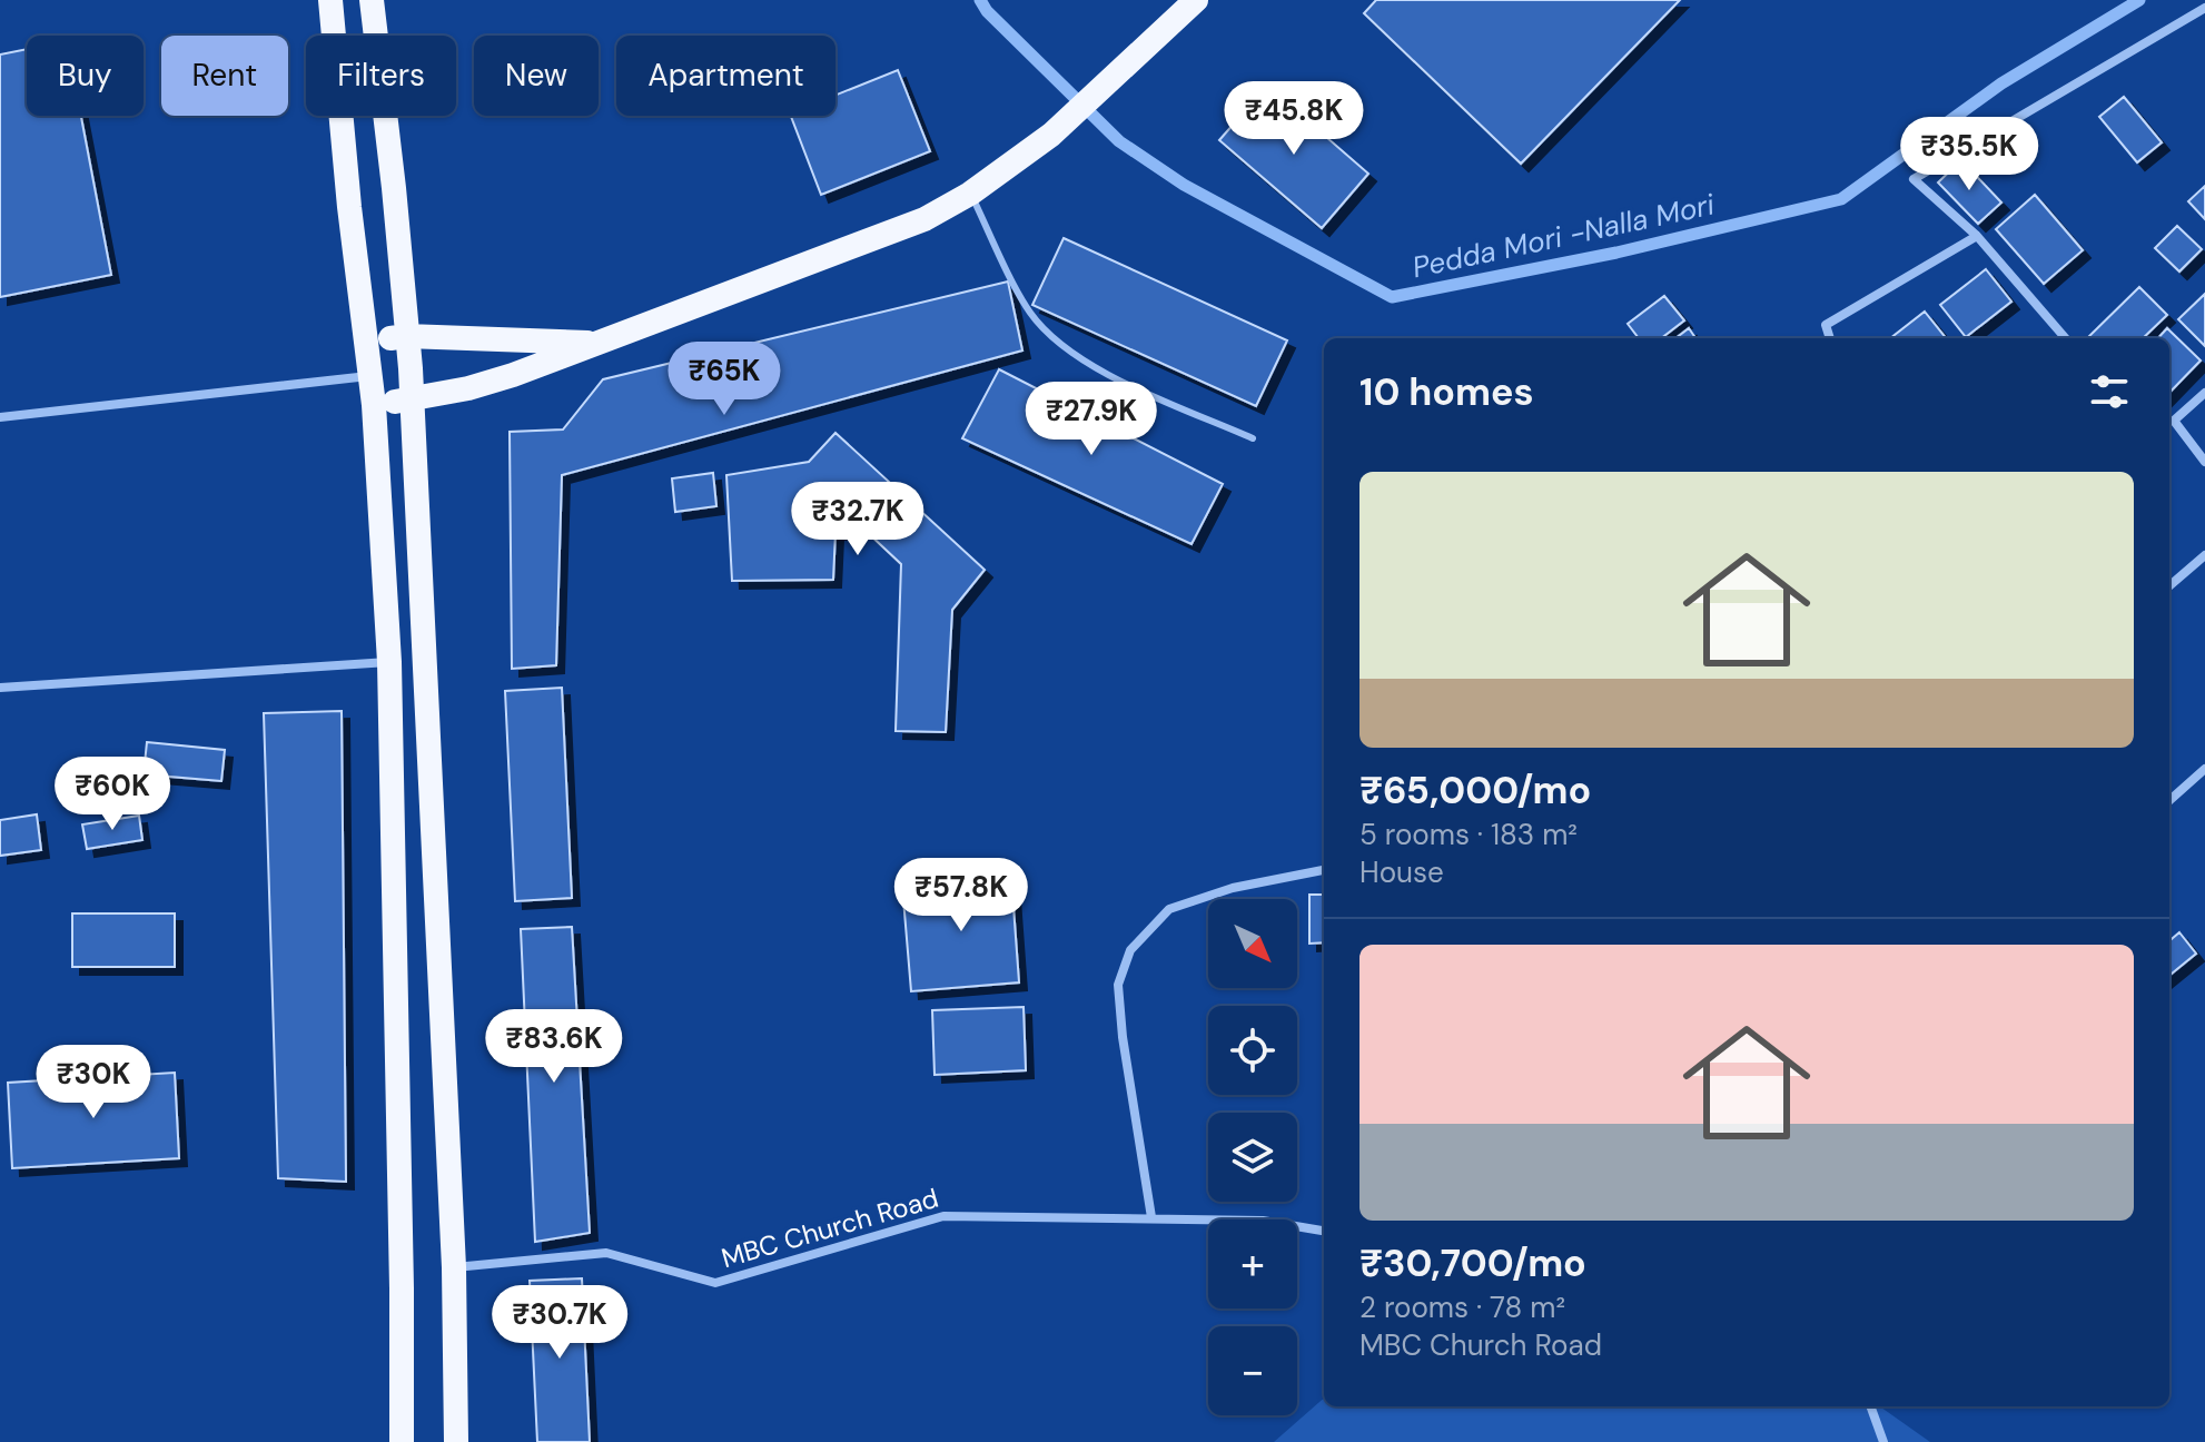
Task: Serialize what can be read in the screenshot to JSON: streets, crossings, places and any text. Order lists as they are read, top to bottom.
{
  "streets": {
    "street": ["MBC Church Road"]
  },
  "water": ["Pedda Mori -Nalla Mori"],
  "north": "bottom right",
  "page": {
    "chip": [
      "Buy",
      "Rent",
      "Filters",
      "New",
      "Apartment"
    ],
    "price": [
      "₹45.8K",
      "₹35.5K",
      "₹65K",
      "₹27.9K",
      "₹32.7K",
      "₹60K",
      "₹57.8K",
      "₹83.6K",
      "₹30K",
      "₹30.7K"
    ],
    "heading": "10 homes",
    "list": [
      {
        "name": "₹65,000/mo",
        "note": "5 rooms · 183 m² · House"
      },
      {
        "name": "₹30,700/mo",
        "note": "2 rooms · 78 m² · MBC Church Road"
      }
    ],
    "map_buttons": ["+", "−"]
  }
}
